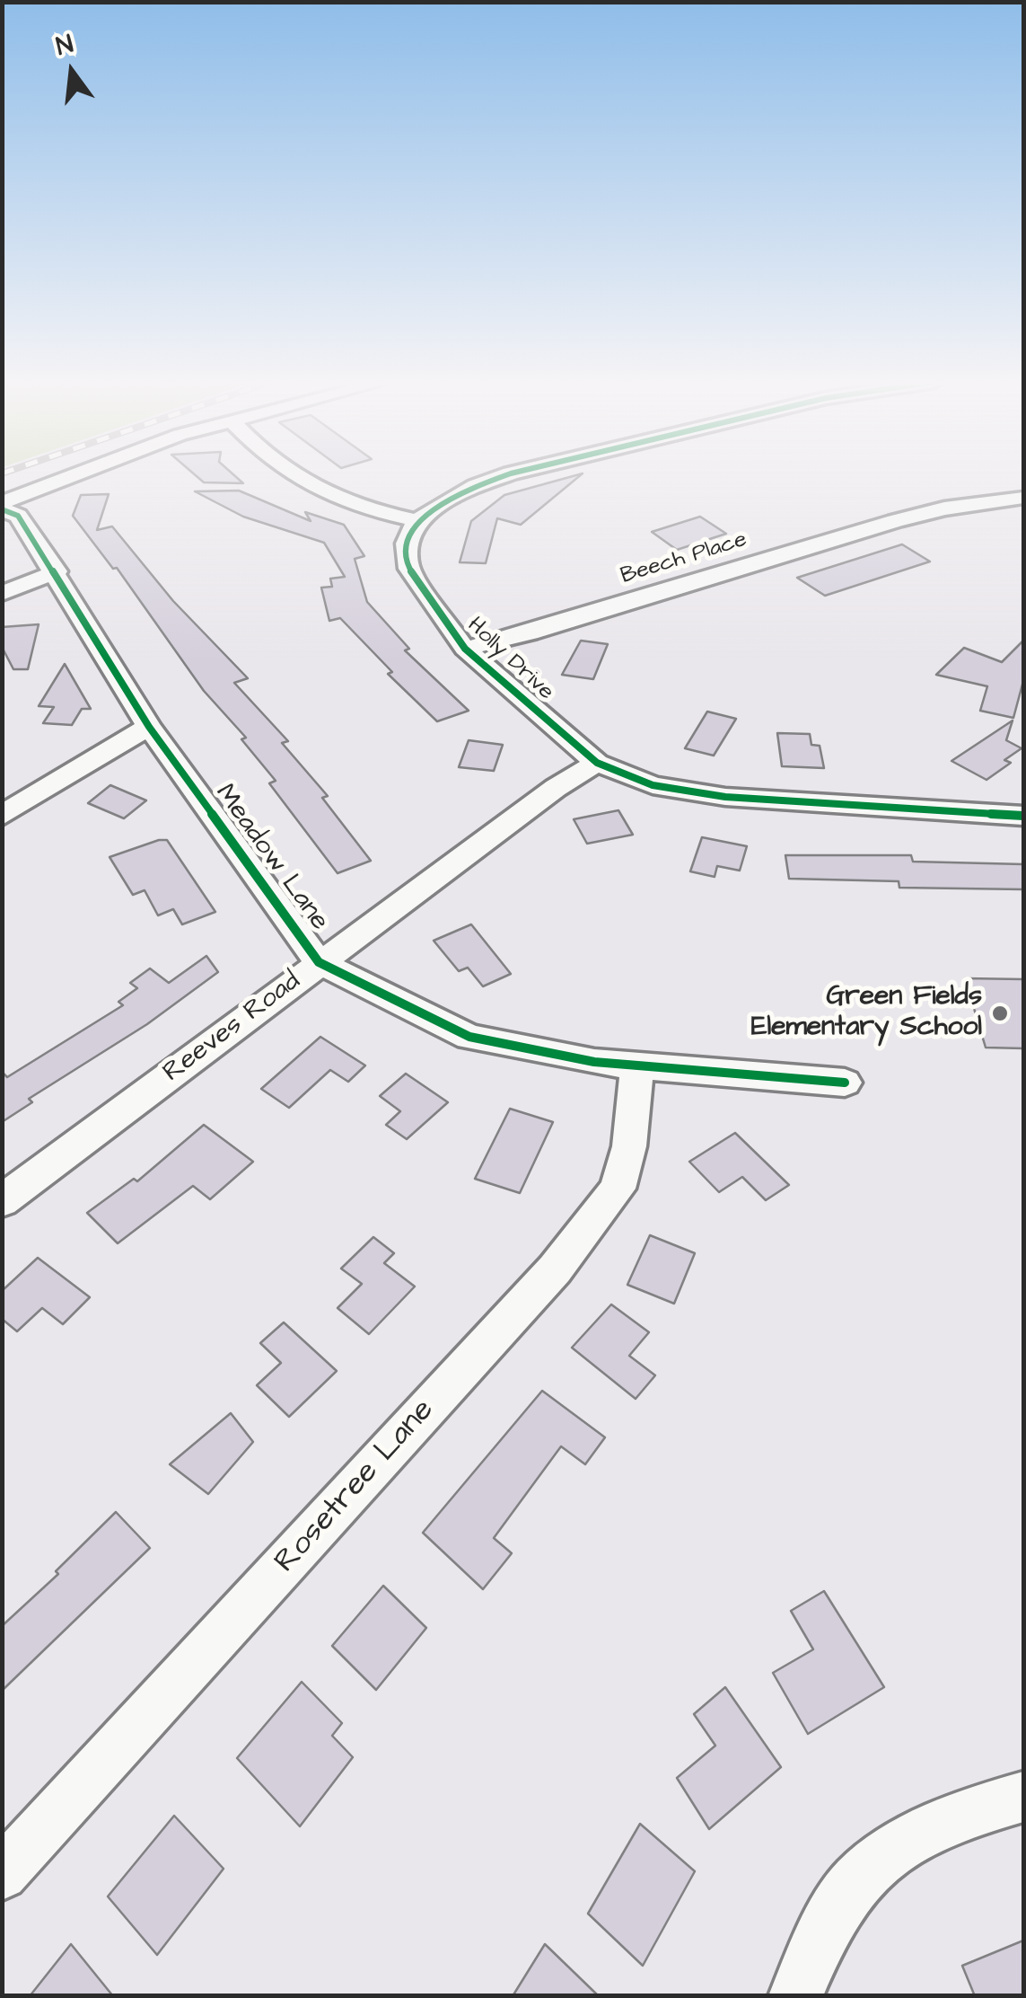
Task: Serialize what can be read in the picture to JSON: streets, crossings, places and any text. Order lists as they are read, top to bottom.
{
  "streets": {
    "street": [
      "Beech Place",
      "Holly Drive",
      "Meadow Lane",
      "Reeves Road",
      "Rosetree Lane"
    ]
  },
  "crossings": [
    ["Beech Place", "Holly Drive"],
    ["Holly Drive", "Reeves Road"],
    ["Meadow Lane", "Reeves Road"],
    ["Meadow Lane", "Rosetree Lane"]
  ],
  "places": ["Green Fields Elementary School"],
  "north": "top"
}
